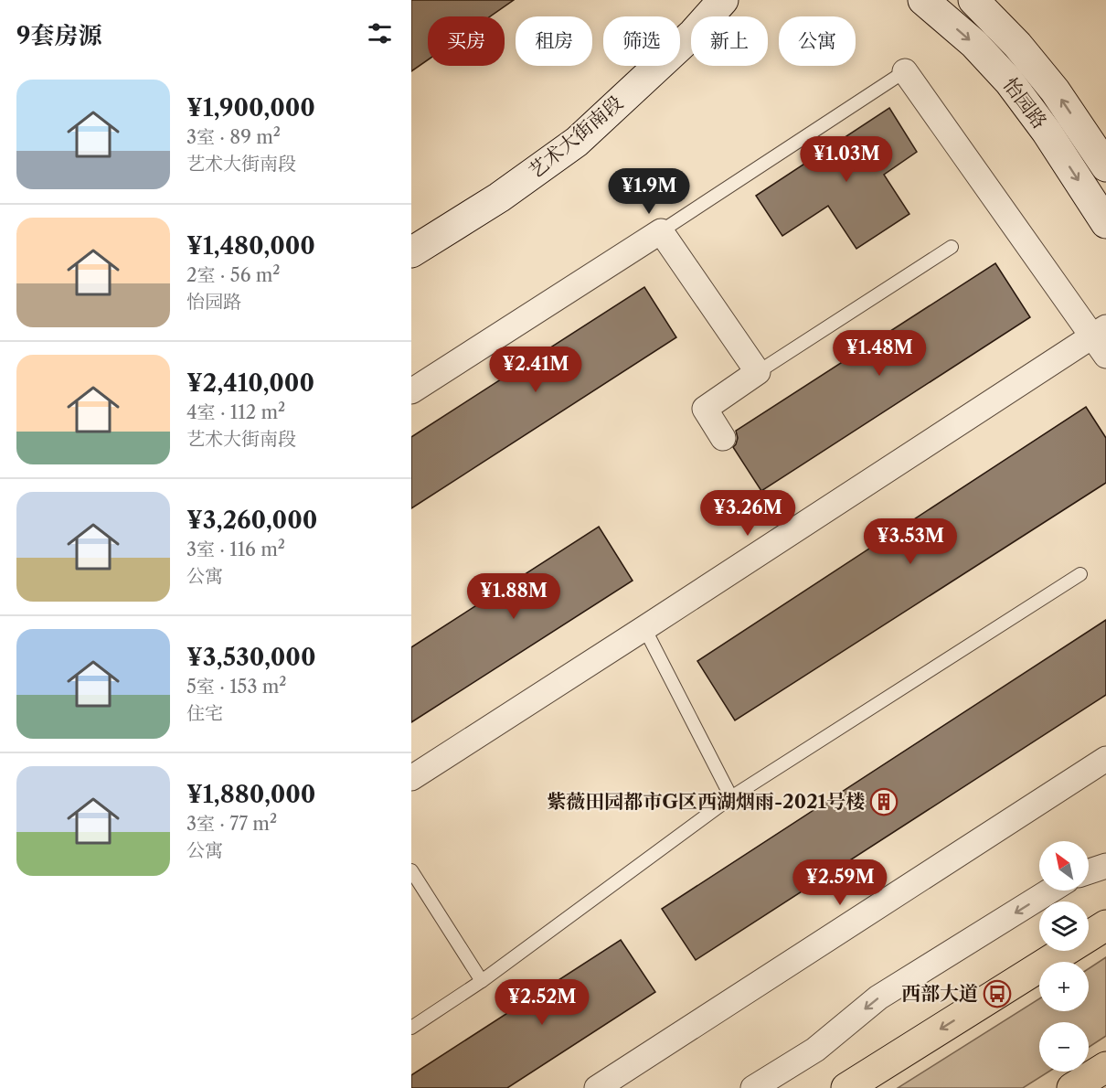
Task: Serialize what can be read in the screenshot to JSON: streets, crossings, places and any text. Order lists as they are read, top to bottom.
{
  "streets": {
    "street": ["怡园路", "艺术大街南段"]
  },
  "places": {
    "building": ["紫薇田园都市G区西湖烟雨-2021号楼"],
    "bus stop": ["西部大道"]
  },
  "north": "top left",
  "page": {
    "heading": "9套房源",
    "chip": [
      "买房",
      "租房",
      "筛选",
      "新上",
      "公寓"
    ],
    "list": [
      {
        "name": "¥1,900,000",
        "note": "3室 · 89 m² · 艺术大街南段"
      },
      {
        "name": "¥1,480,000",
        "note": "2室 · 56 m² · 怡园路"
      },
      {
        "name": "¥2,410,000",
        "note": "4室 · 112 m² · 艺术大街南段"
      },
      {
        "name": "¥3,260,000",
        "note": "3室 · 116 m² · 公寓"
      },
      {
        "name": "¥3,530,000",
        "note": "5室 · 153 m² · 住宅"
      },
      {
        "name": "¥1,880,000",
        "note": "3室 · 77 m² · 公寓"
      }
    ],
    "price": [
      "¥1.03M",
      "¥1.9M",
      "¥1.48M",
      "¥2.41M",
      "¥3.26M",
      "¥3.53M",
      "¥1.88M",
      "¥2.59M",
      "¥2.52M"
    ],
    "map_buttons": ["+", "−"]
  }
}
